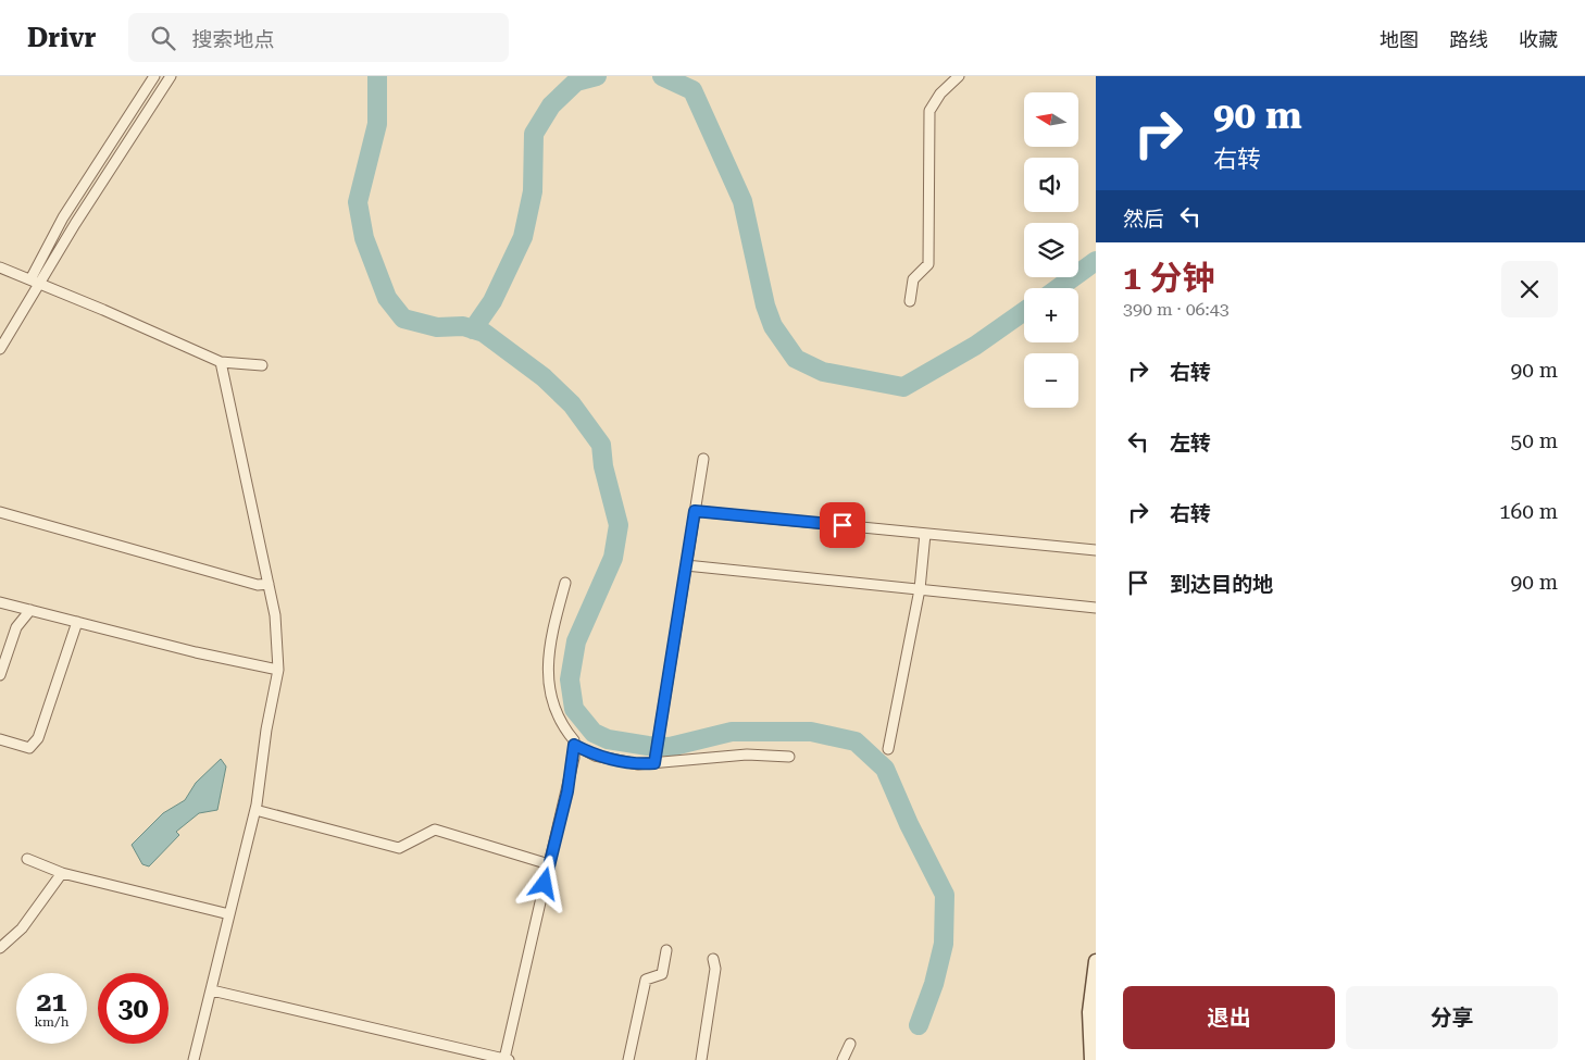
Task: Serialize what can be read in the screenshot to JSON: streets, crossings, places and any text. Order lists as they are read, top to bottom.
{
  "north": "left",
  "page": {
    "header": "Drivr",
    "search": "搜索地点",
    "nav": ["地图", "路线", "收藏"],
    "turn": ["90 m", "右转"],
    "map_buttons": ["+", "−"],
    "then": "然后",
    "heading": ["1 分钟", "390 m · 06:43"],
    "list": [
      {
        "name": "右转",
        "value": "90 m"
      },
      {
        "name": "左转",
        "value": "50 m"
      },
      {
        "name": "右转",
        "value": "160 m"
      },
      {
        "name": "到达目的地",
        "value": "90 m"
      }
    ],
    "speed": "21 km/h",
    "limit": "30",
    "buttons": ["退出", "分享"]
  }
}
